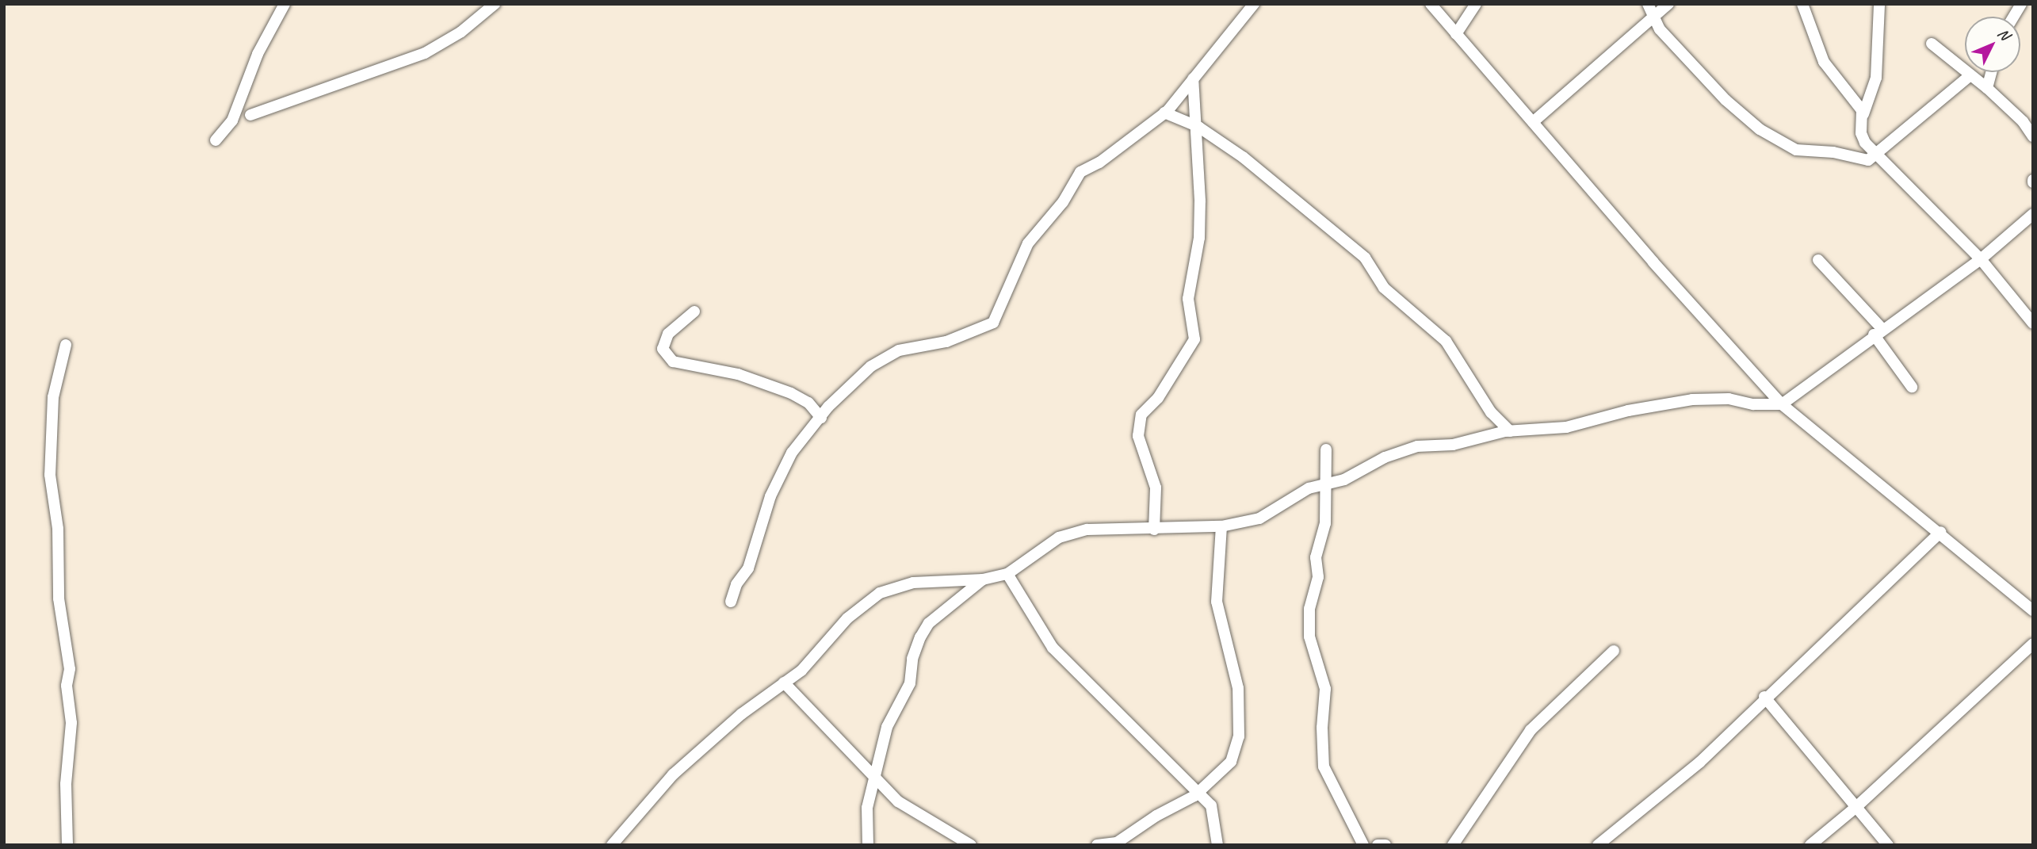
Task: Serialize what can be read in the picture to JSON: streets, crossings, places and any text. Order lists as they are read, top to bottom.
{
  "north": "top right"
}
